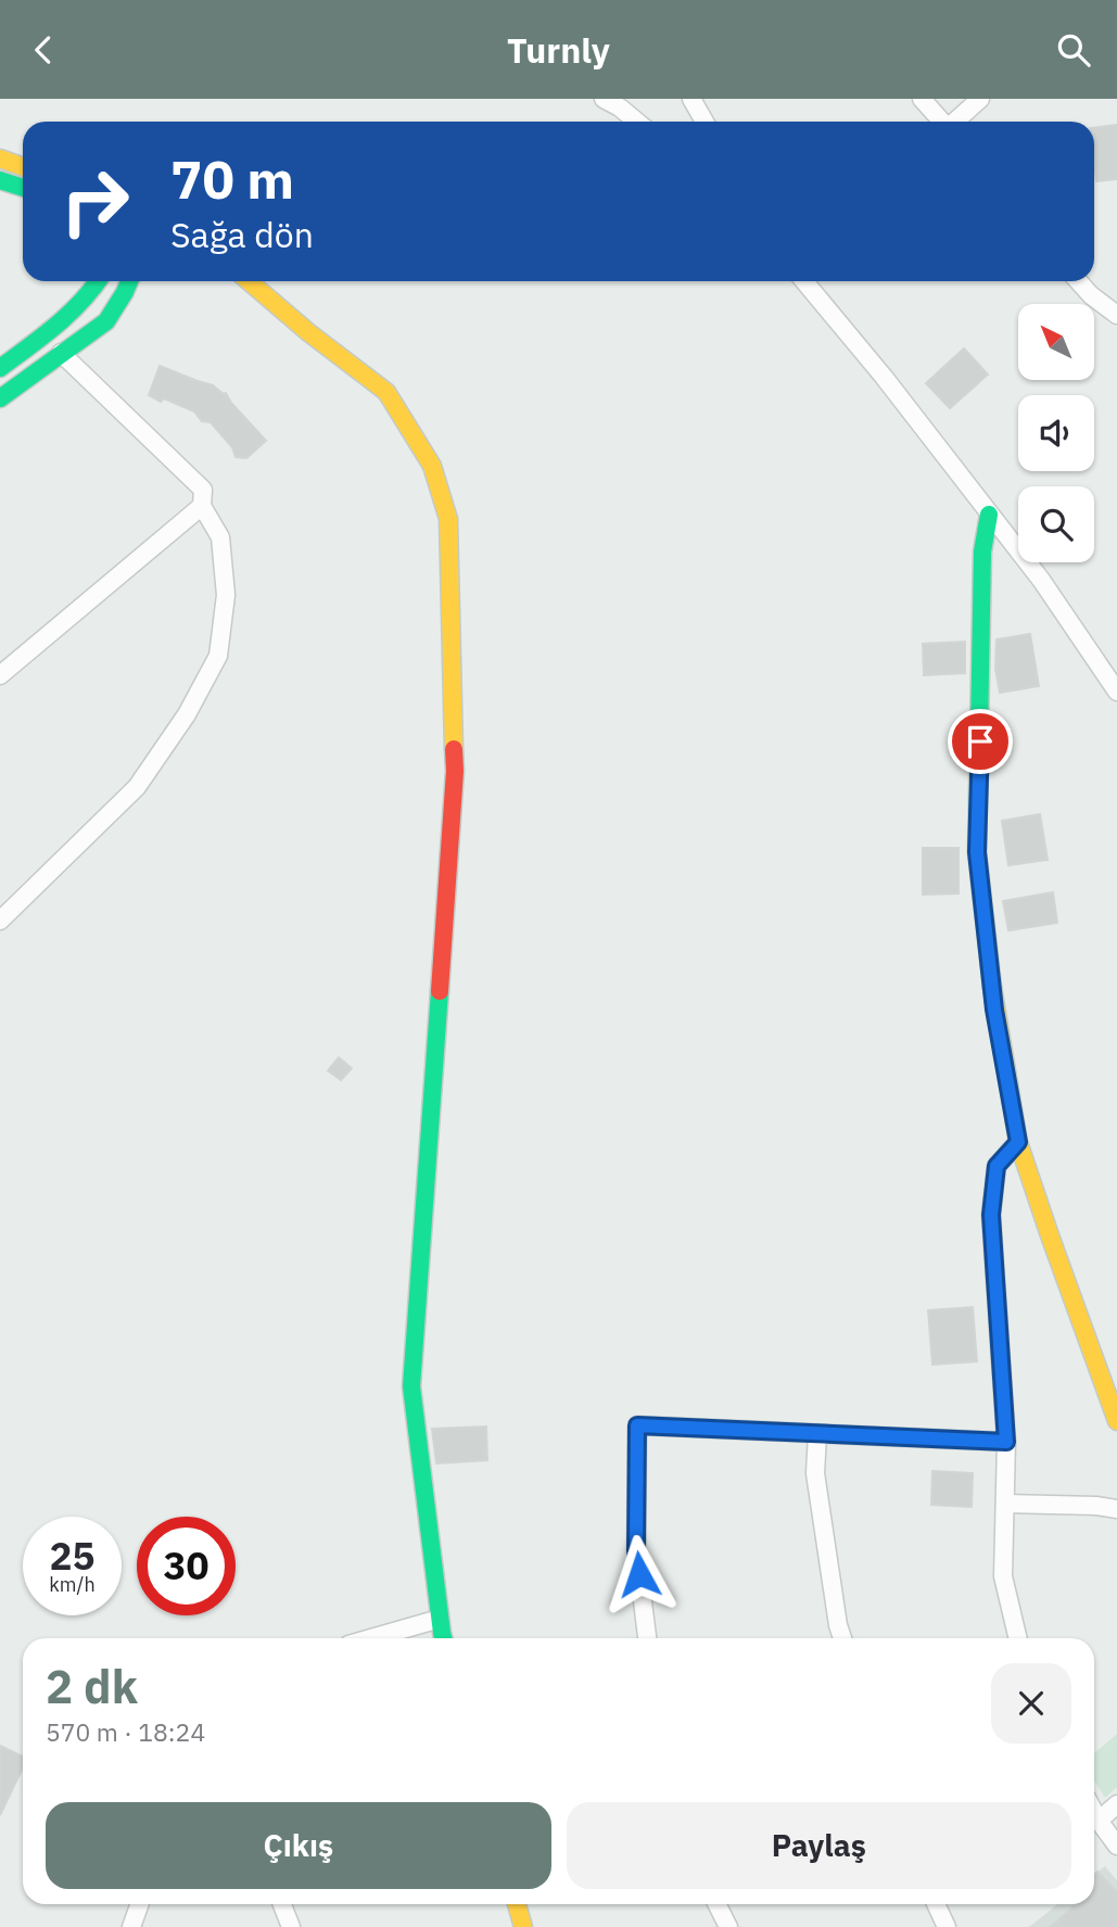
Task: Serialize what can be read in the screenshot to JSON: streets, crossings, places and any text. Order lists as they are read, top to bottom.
{
  "north": "top left",
  "page": {
    "header": "Turnly",
    "turn": ["70 m", "Sağa dön"],
    "speed": "25 km/h",
    "limit": "30",
    "heading": ["2 dk", "570 m · 18:24"],
    "buttons": ["Çıkış", "Paylaş"]
  }
}
